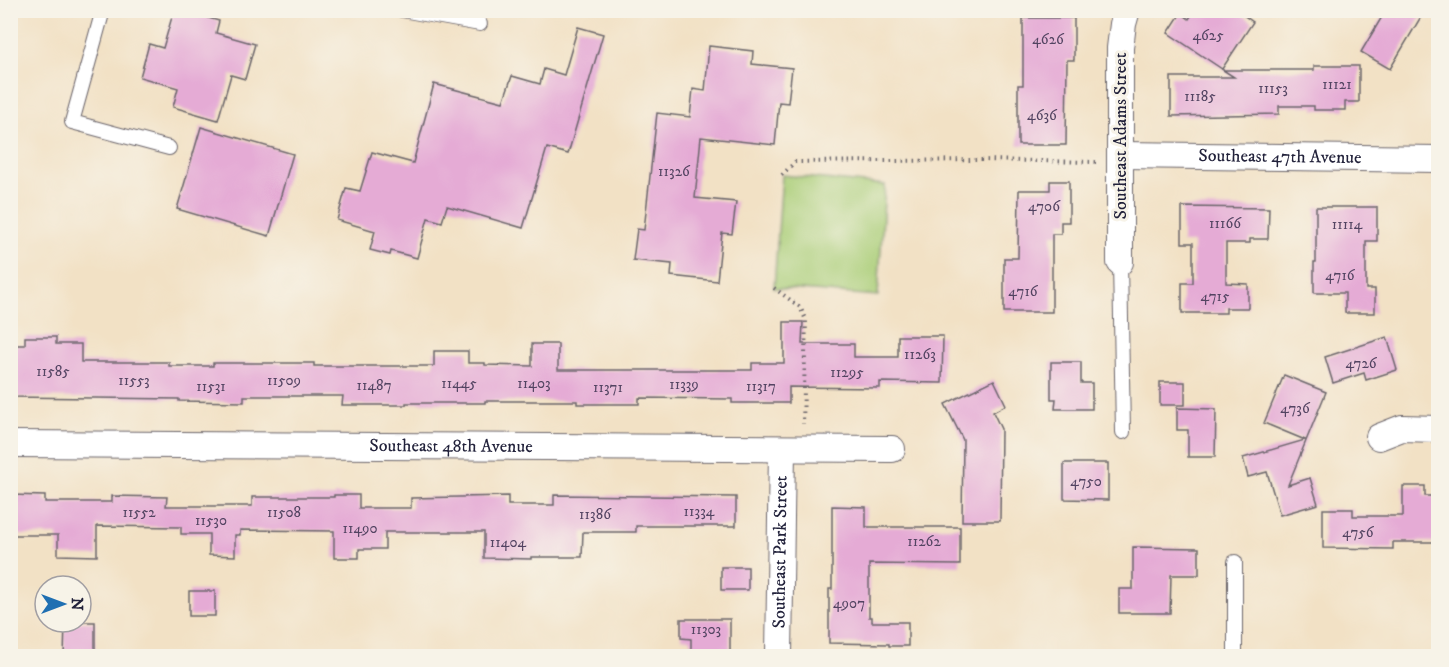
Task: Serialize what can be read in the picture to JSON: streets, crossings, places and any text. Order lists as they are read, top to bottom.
{
  "streets": {
    "street": [
      "Southeast Adams Street",
      "Southeast 47th Avenue",
      "Southeast 48th Avenue",
      "Southeast Park Street"
    ]
  },
  "crossings": [
    ["Southeast Adams Street", "Southeast 47th Avenue"],
    ["Southeast 48th Avenue", "Southeast Park Street"]
  ],
  "house_numbers": [
    "4625",
    "4626",
    "11121",
    "11153",
    "11185",
    "4636",
    "11326",
    "4706",
    "11166",
    "11114",
    "4716",
    "4716",
    "4715",
    "11263",
    "4726",
    "11585",
    "11295",
    "11553",
    "11509",
    "11445",
    "11403",
    "11339",
    "11487",
    "11531",
    "11317",
    "11371",
    "4736",
    "4750",
    "11334",
    "11552",
    "11508",
    "11386",
    "11530",
    "11490",
    "4756",
    "11262",
    "11404",
    "4907",
    "11303"
  ],
  "north": "right"
}
